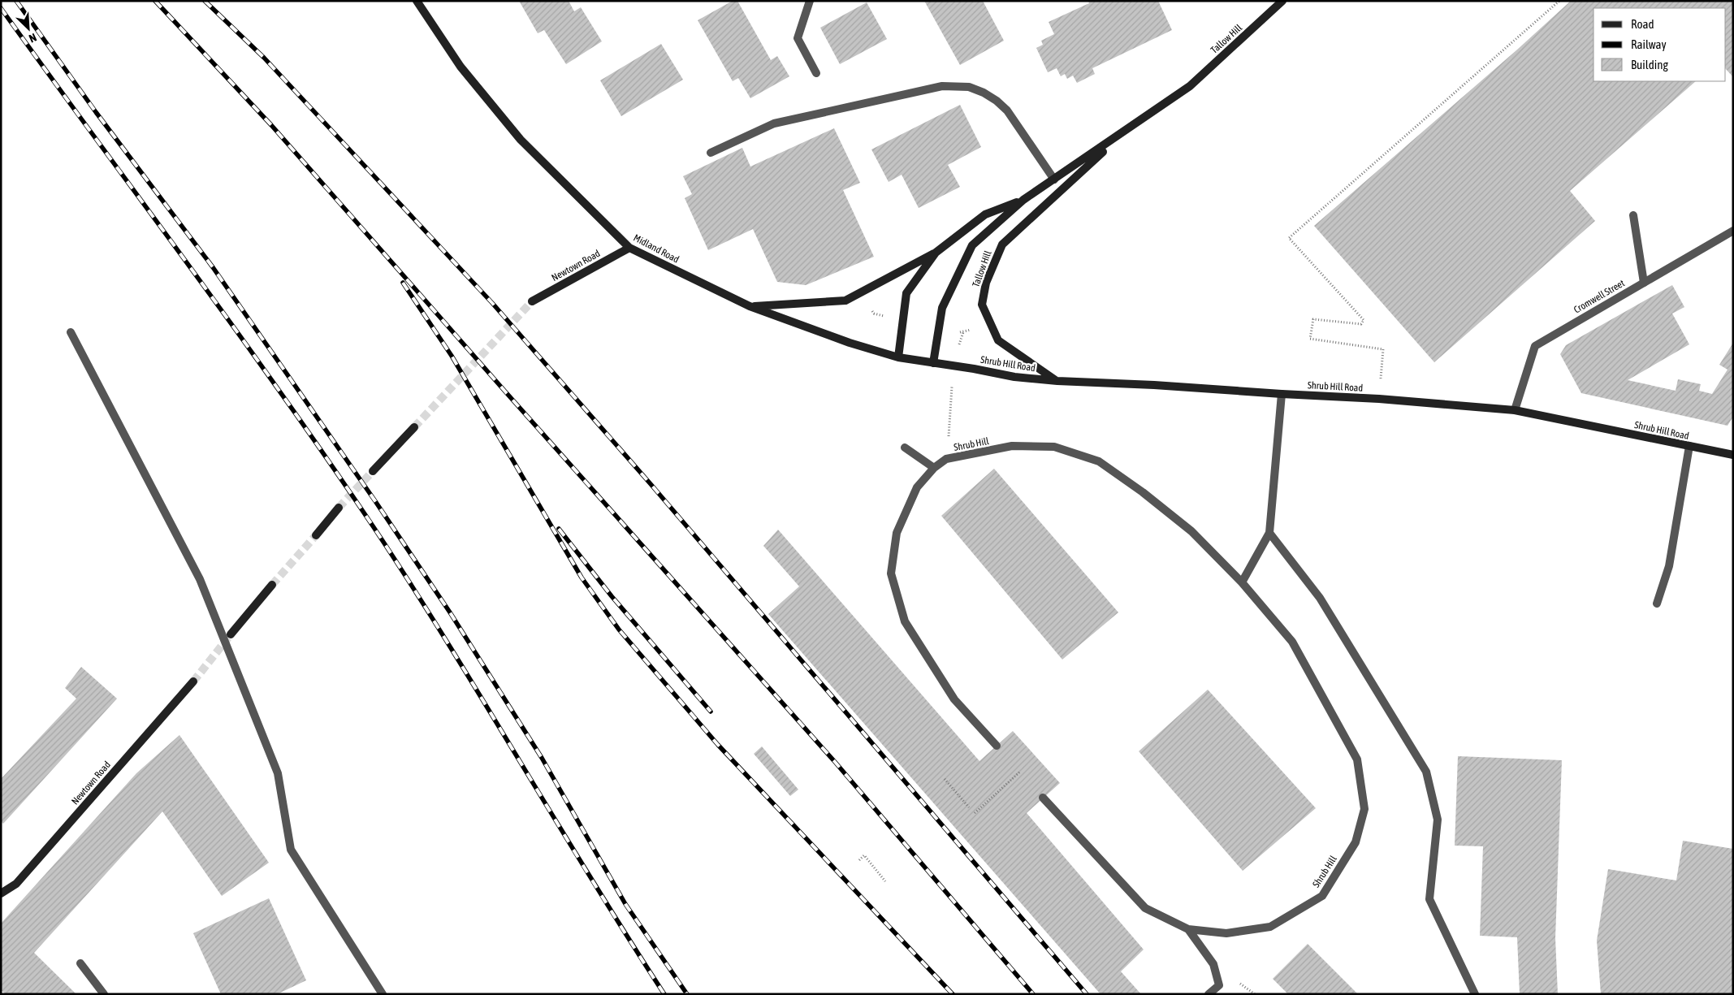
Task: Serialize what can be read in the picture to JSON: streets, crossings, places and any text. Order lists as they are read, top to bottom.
{
  "streets": {
    "main road": [
      "Tallow Hill",
      "Midland Road",
      "Newtown Road",
      "Shrub Hill Road"
    ],
    "street": ["Cromwell Street", "Shrub Hill"]
  },
  "crossings": [
    ["Tallow Hill", "Midland Road"],
    ["Tallow Hill", "Shrub Hill Road"],
    ["Midland Road", "Newtown Road"],
    ["Midland Road", "Shrub Hill Road"],
    ["Cromwell Street", "Shrub Hill Road"]
  ],
  "legend": ["Road", "Railway", "Building"],
  "north": "bottom right"
}
